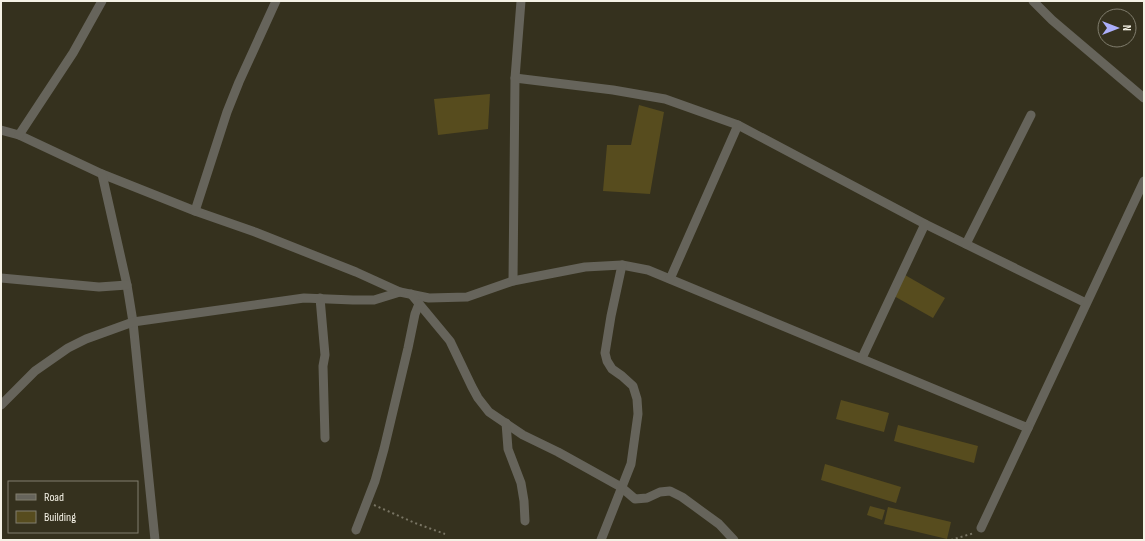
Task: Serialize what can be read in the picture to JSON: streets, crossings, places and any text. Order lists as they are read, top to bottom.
{
  "legend": ["Road", "Building"],
  "north": "right"
}
